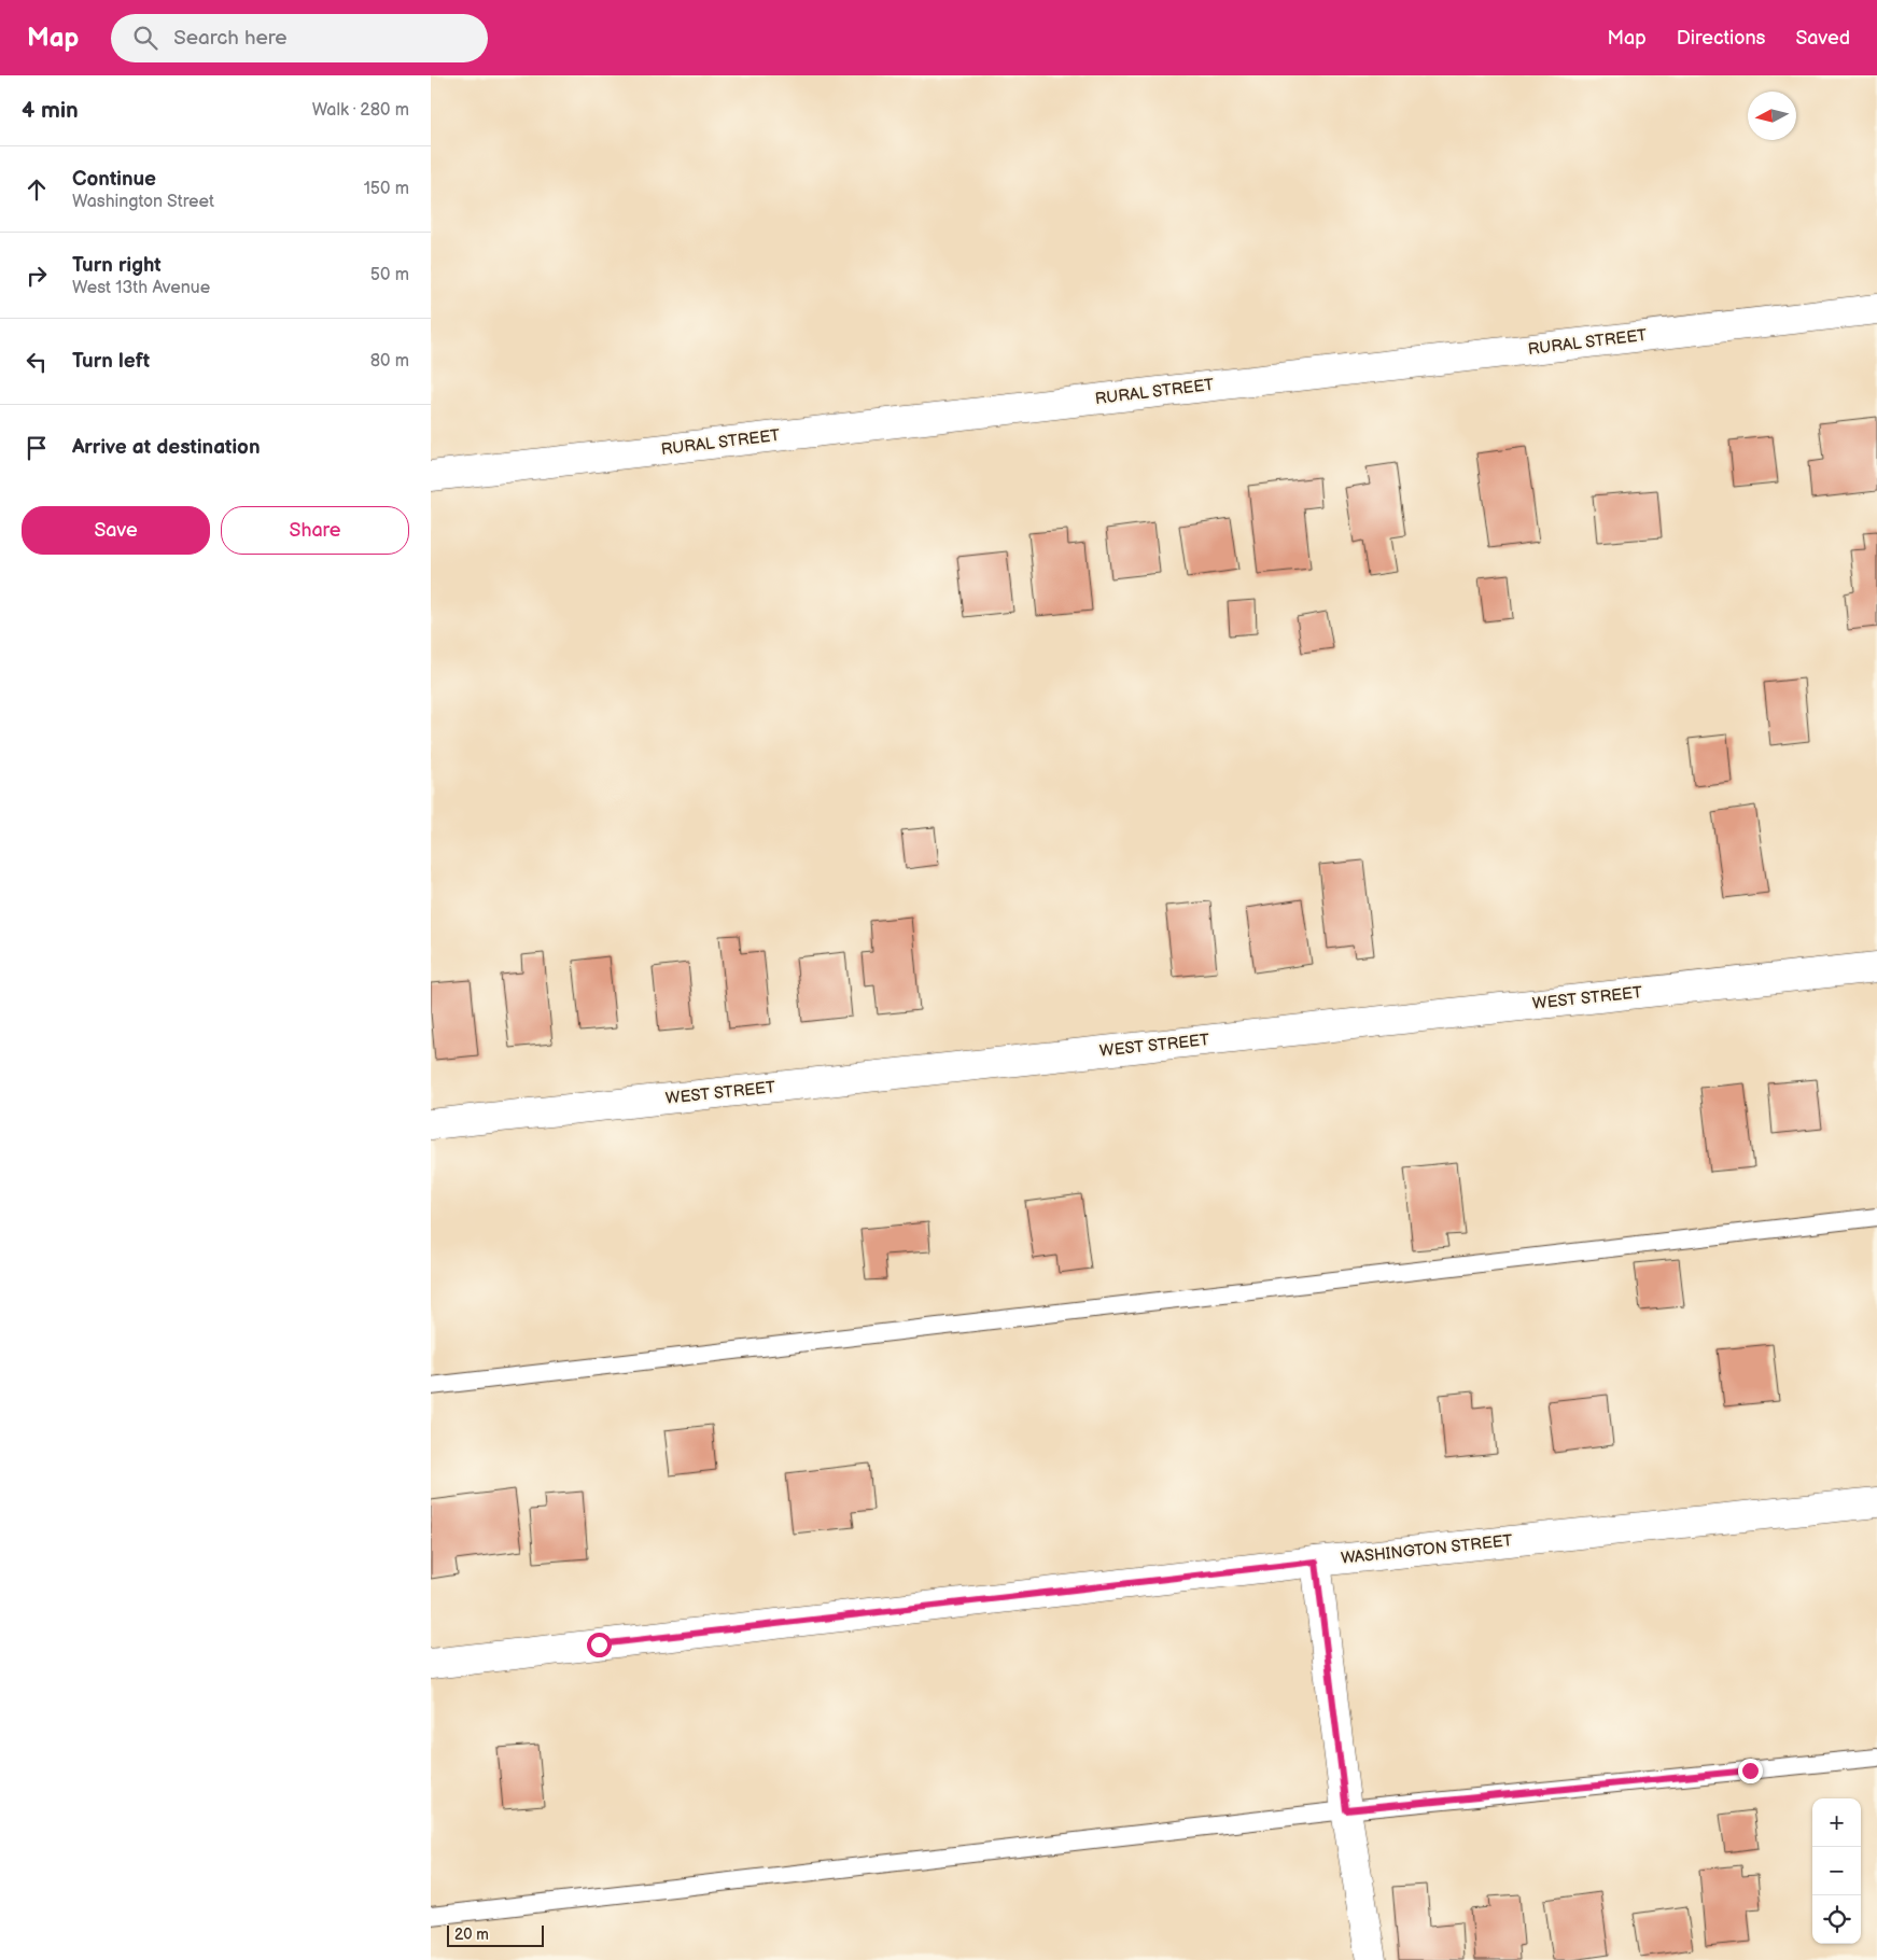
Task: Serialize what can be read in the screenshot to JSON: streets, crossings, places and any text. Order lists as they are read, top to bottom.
{
  "streets": {
    "street": ["RURAL STREET", "WEST STREET", "WASHINGTON STREET"]
  },
  "scale_bar": "20 m",
  "north": "left",
  "page": {
    "header": "Map",
    "search": "Search here",
    "nav": ["Map", "Directions", "Saved"],
    "heading": ["4 min", "Walk · 280 m"],
    "list": [
      ["Continue", "Washington Street", "150 m"],
      ["Turn right", "West 13th Avenue", "50 m"],
      ["Turn left", "80 m"],
      "Arrive at destination"
    ],
    "buttons": ["Save", "Share"],
    "map_buttons": ["+", "−"],
    "scale": "20 m"
  }
}
